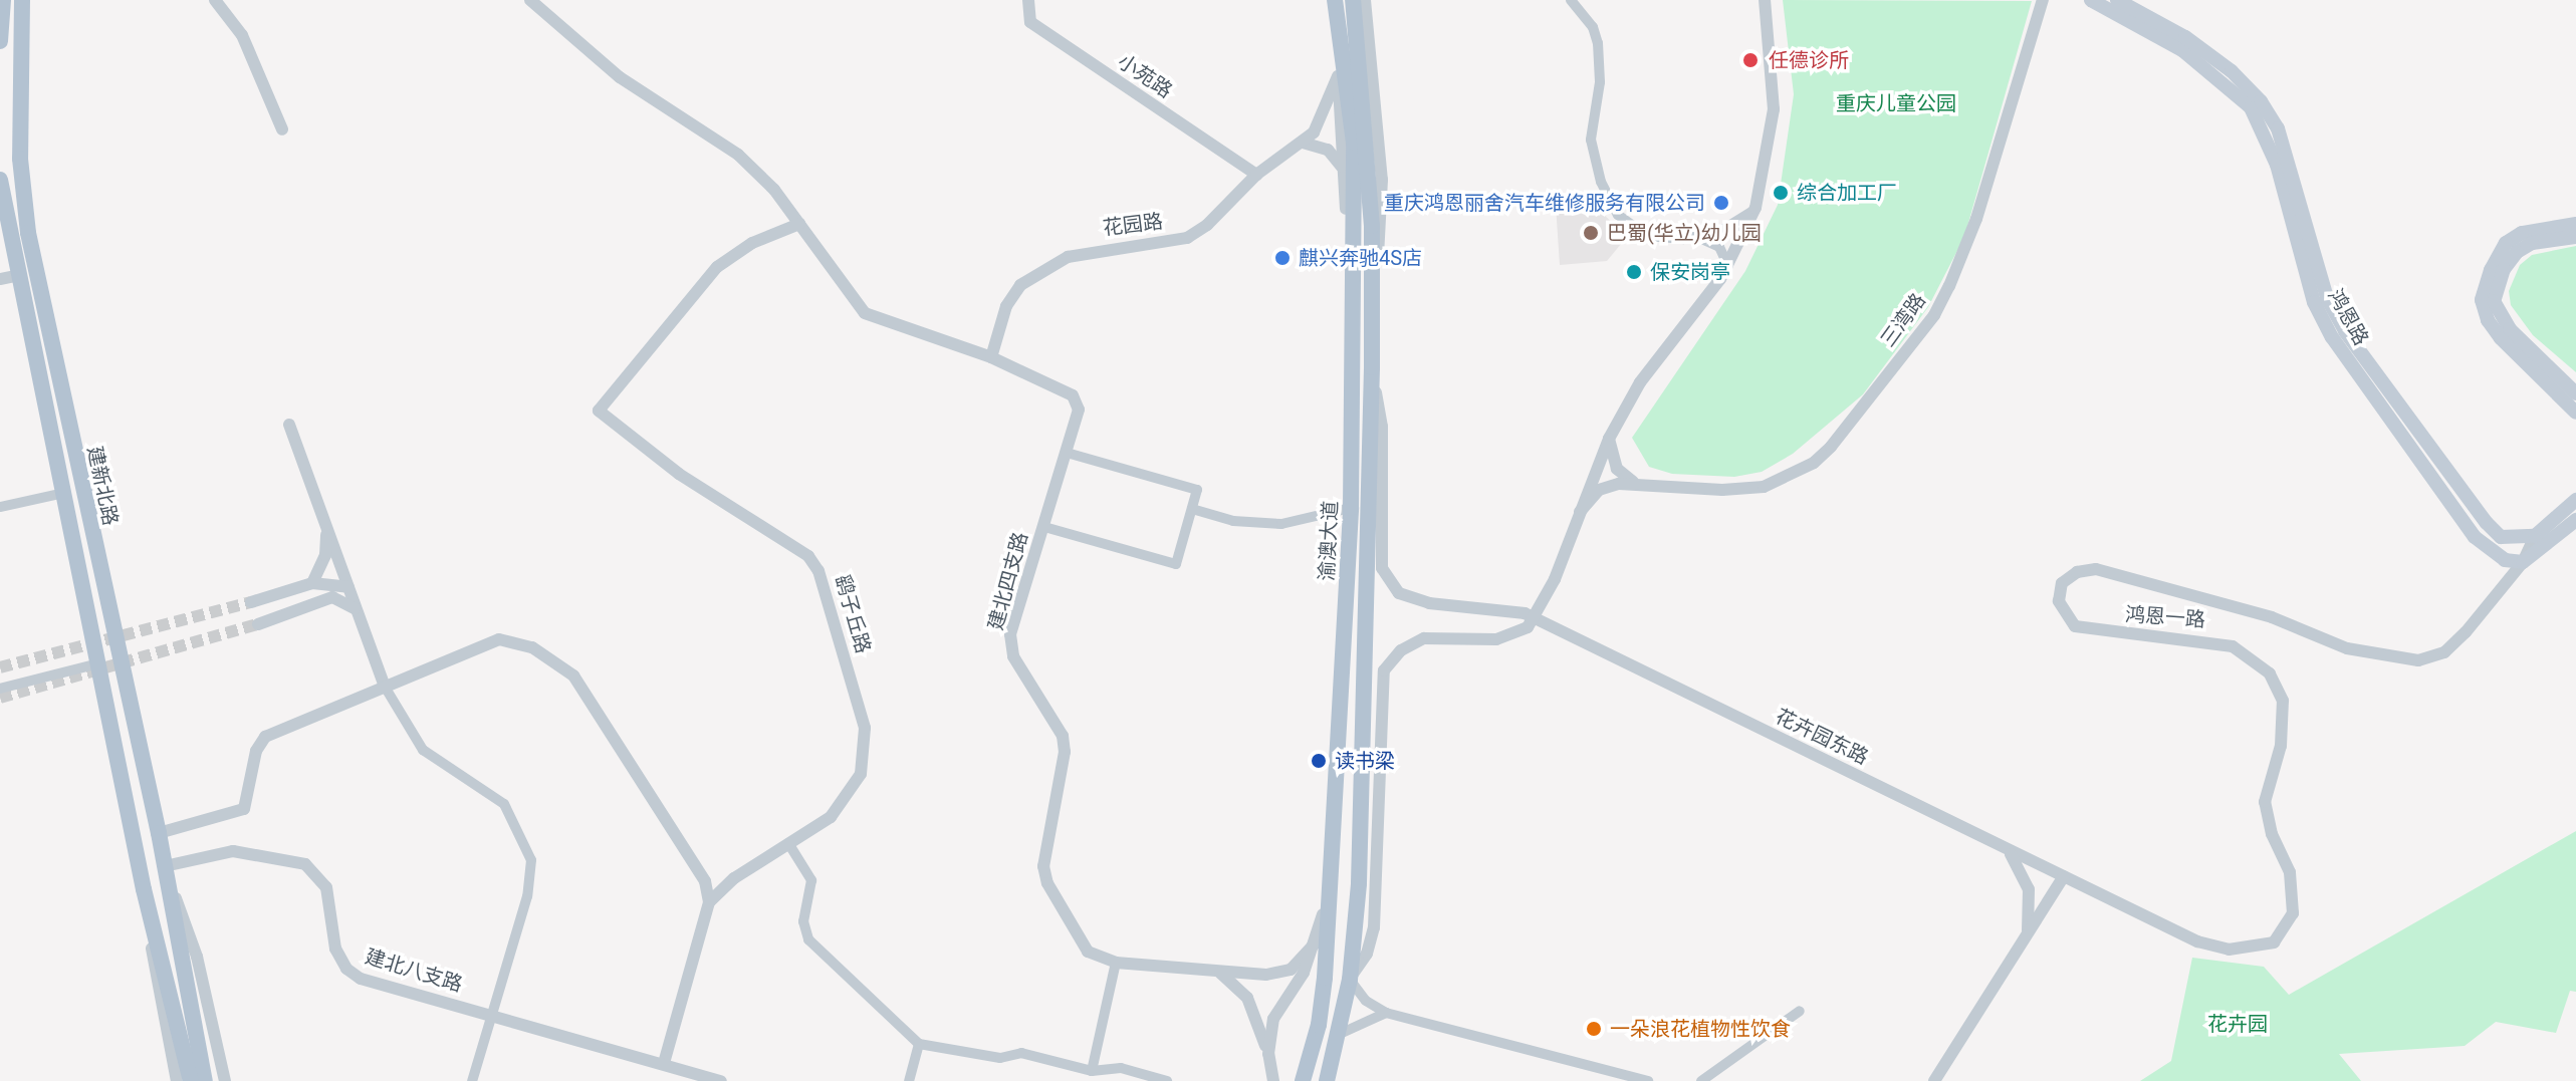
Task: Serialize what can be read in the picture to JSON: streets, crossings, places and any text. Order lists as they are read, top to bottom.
{
  "streets": {
    "main road": ["鸿恩路", "建新北路", "渝澳大道"],
    "street": [
      "小苑路",
      "花园路",
      "三湾路",
      "建北四支路",
      "鹞子丘路",
      "鸿恩一路",
      "花卉园东路",
      "建北八支路"
    ]
  },
  "crossings": [
    ["小苑路", "花园路"],
    ["花园路", "渝澳大道"],
    ["花园路", "建北四支路"],
    ["鸿恩路", "鸿恩一路"],
    ["建新北路", "建北八支路"],
    ["渝澳大道", "花卉园东路"],
    ["建北四支路", "鹞子丘路"],
    ["鸿恩一路", "花卉园东路"]
  ],
  "parks": ["重庆儿童公园", "花卉园"],
  "places": [
    "任德诊所",
    "综合加工厂",
    "重庆鸿恩丽舍汽车维修服务有限公司",
    "巴蜀(华立)幼儿园",
    "麒兴奔驰4S店",
    "保安岗亭",
    "读书梁",
    "一朵浪花植物性饮食"
  ]
}
